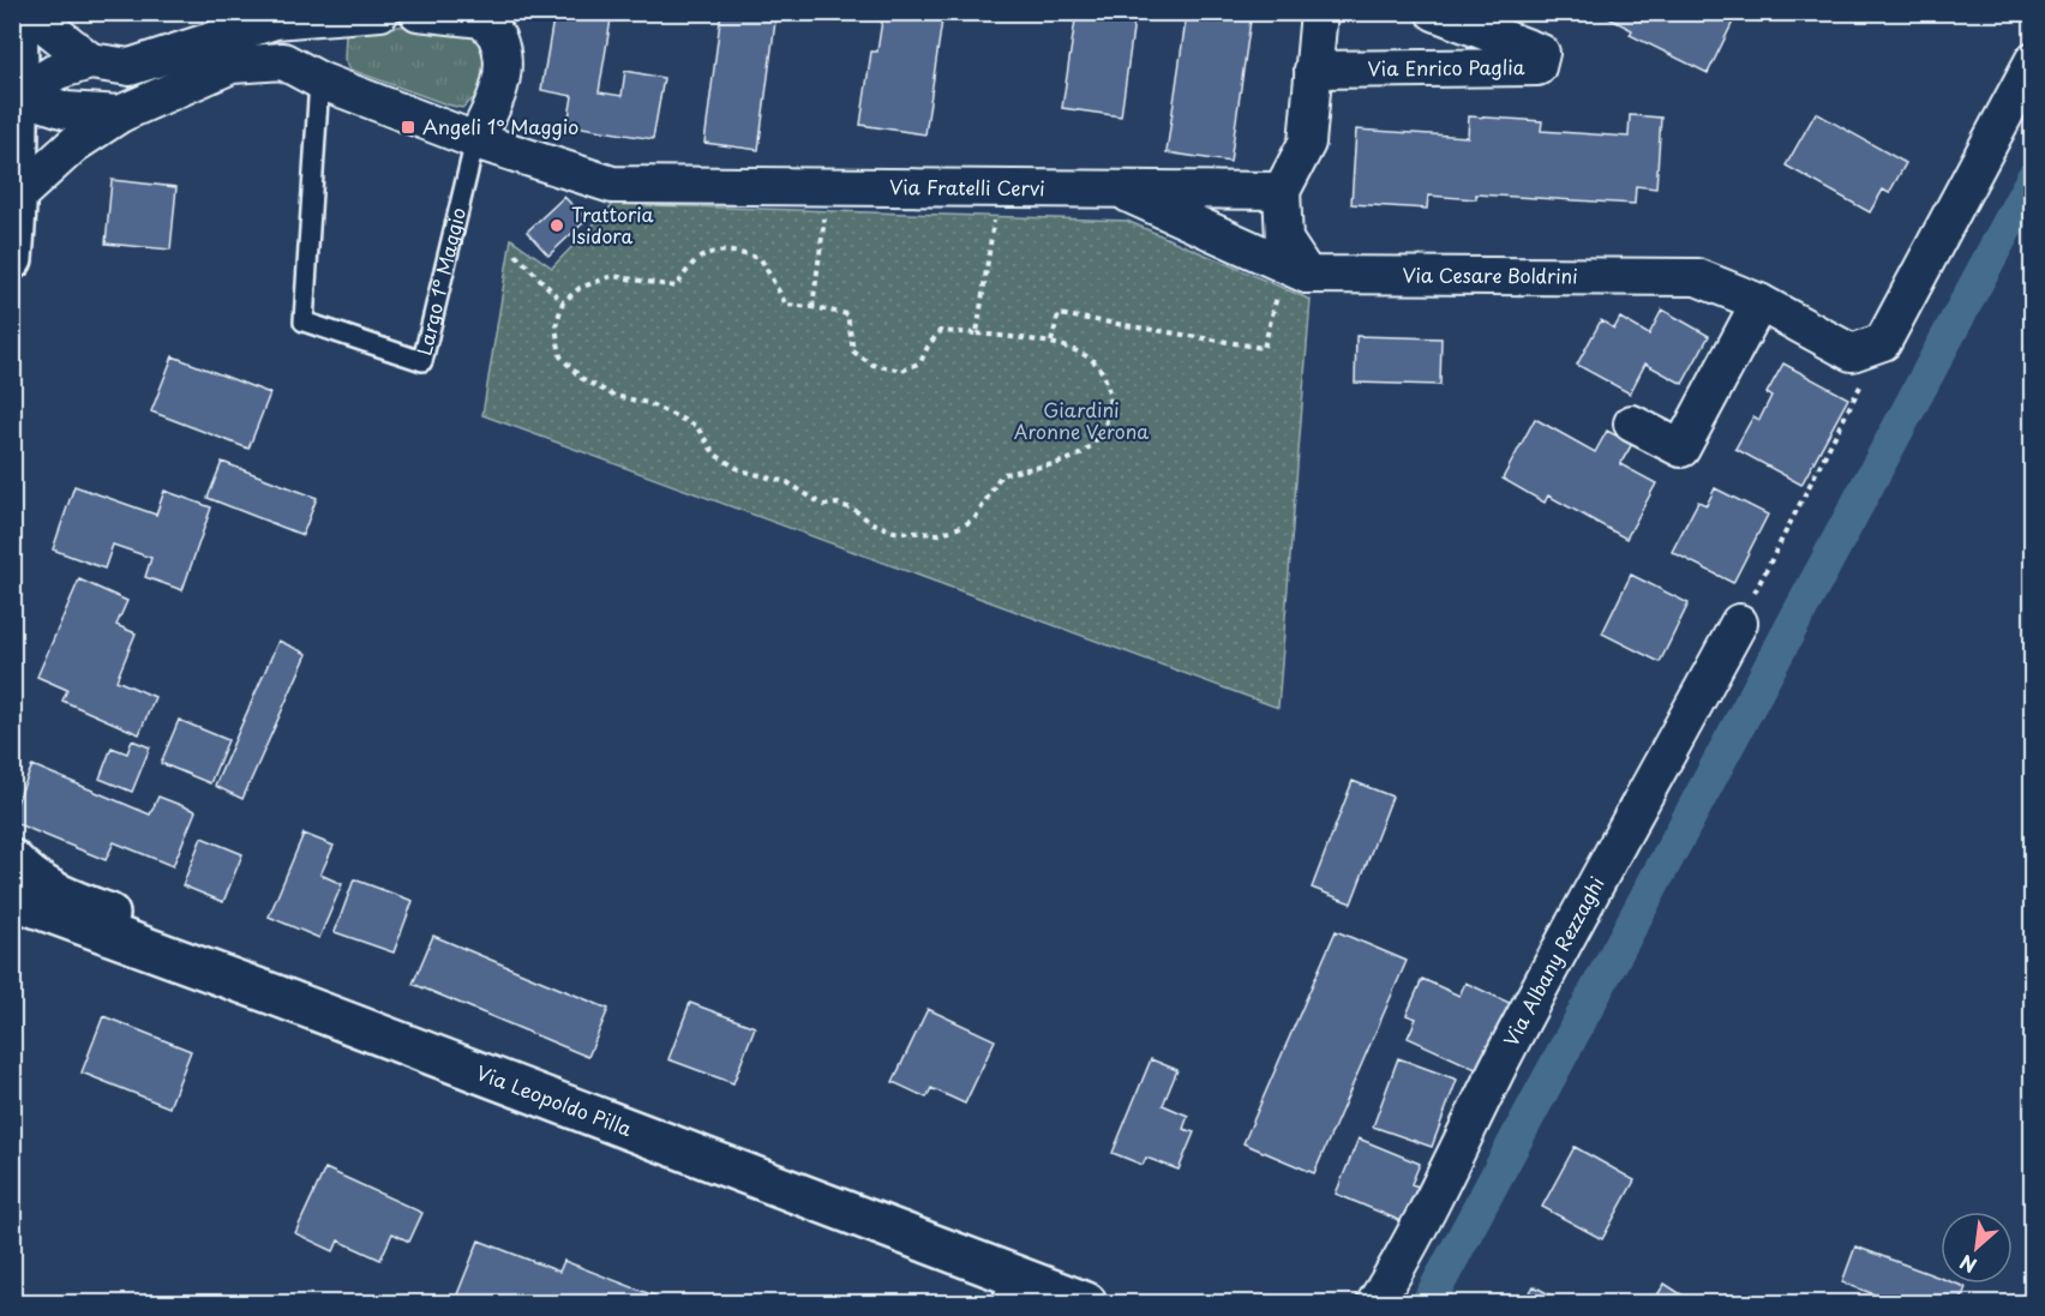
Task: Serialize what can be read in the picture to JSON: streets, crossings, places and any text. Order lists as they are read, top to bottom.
{
  "streets": {
    "main road": ["Via Leopoldo Pilla"],
    "street": [
      "Via Enrico Paglia",
      "Via Fratelli Cervi",
      "Via Cesare Boldrini",
      "Largo 1° Maggio",
      "Via Albany Rezzaghi"
    ]
  },
  "crossings": [
    ["Via Fratelli Cervi", "Largo 1° Maggio"]
  ],
  "parks": ["Giardini Aronne Verona"],
  "places": {
    "transit": ["Angeli 1° Maggio"],
    "other": ["Trattoria Isidora"]
  },
  "north": "bottom left"
}
